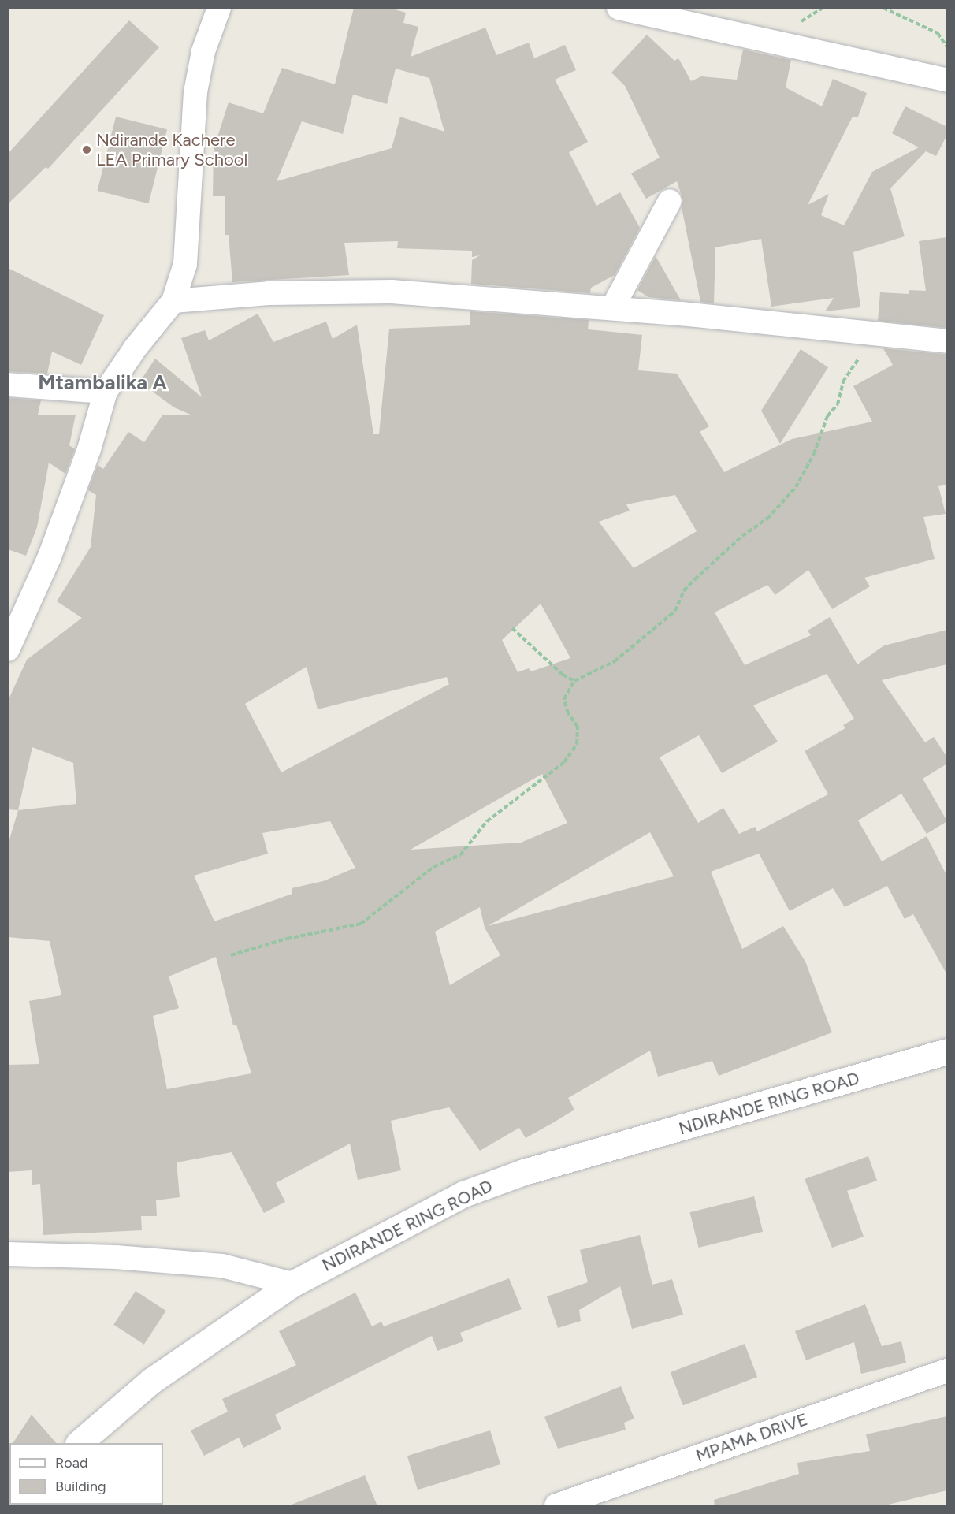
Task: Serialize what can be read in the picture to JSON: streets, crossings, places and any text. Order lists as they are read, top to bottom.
{
  "streets": {
    "street": ["NDIRANDE RING ROAD", "MPAMA DRIVE"]
  },
  "districts": ["Mtambalika A"],
  "places": ["Ndirande Kachere LEA Primary School"],
  "legend": ["Road", "Building"]
}
